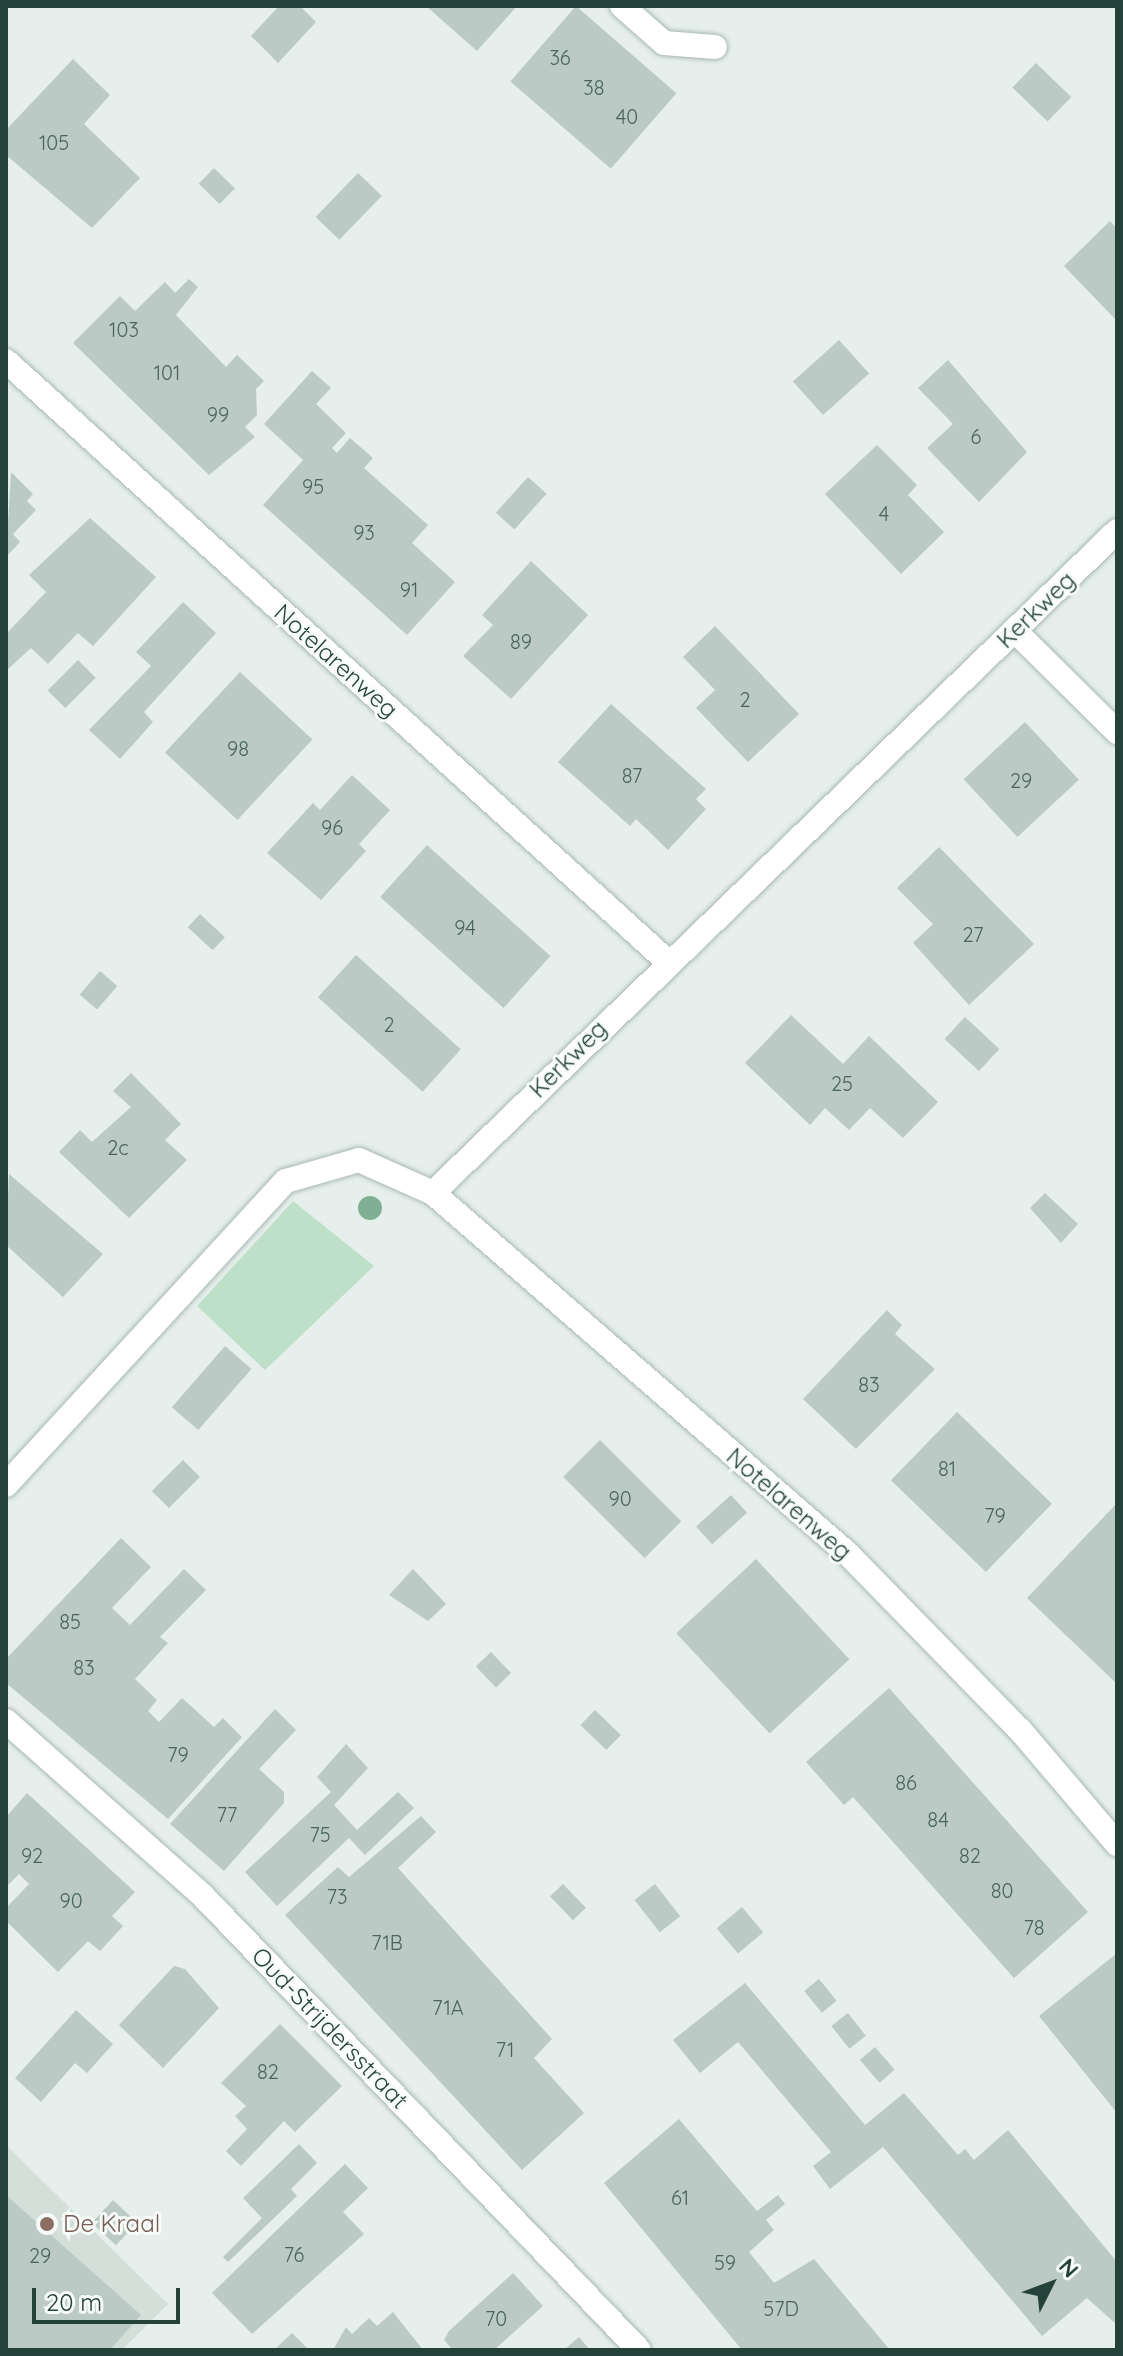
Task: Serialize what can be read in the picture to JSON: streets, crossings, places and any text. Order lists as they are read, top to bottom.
{
  "streets": {
    "street": ["Kerkweg", "Notelarenweg", "Oud-Strijdersstraat"]
  },
  "crossings": [
    ["Kerkweg", "Notelarenweg"]
  ],
  "places": ["De Kraal"],
  "house_numbers": [
    "36",
    "38",
    "40",
    "105",
    "103",
    "101",
    "99",
    "6",
    "95",
    "4",
    "93",
    "91",
    "89",
    "2",
    "98",
    "87",
    "29",
    "96",
    "94",
    "27",
    "2",
    "25",
    "2c",
    "83",
    "81",
    "90",
    "79",
    "85",
    "83",
    "79",
    "86",
    "77",
    "84",
    "75",
    "92",
    "82",
    "80",
    "73",
    "90",
    "78",
    "71B",
    "71A",
    "71",
    "82",
    "61",
    "76",
    "29",
    "59",
    "57D",
    "70"
  ],
  "scale_bar": "20 m",
  "north": "top right"
}
